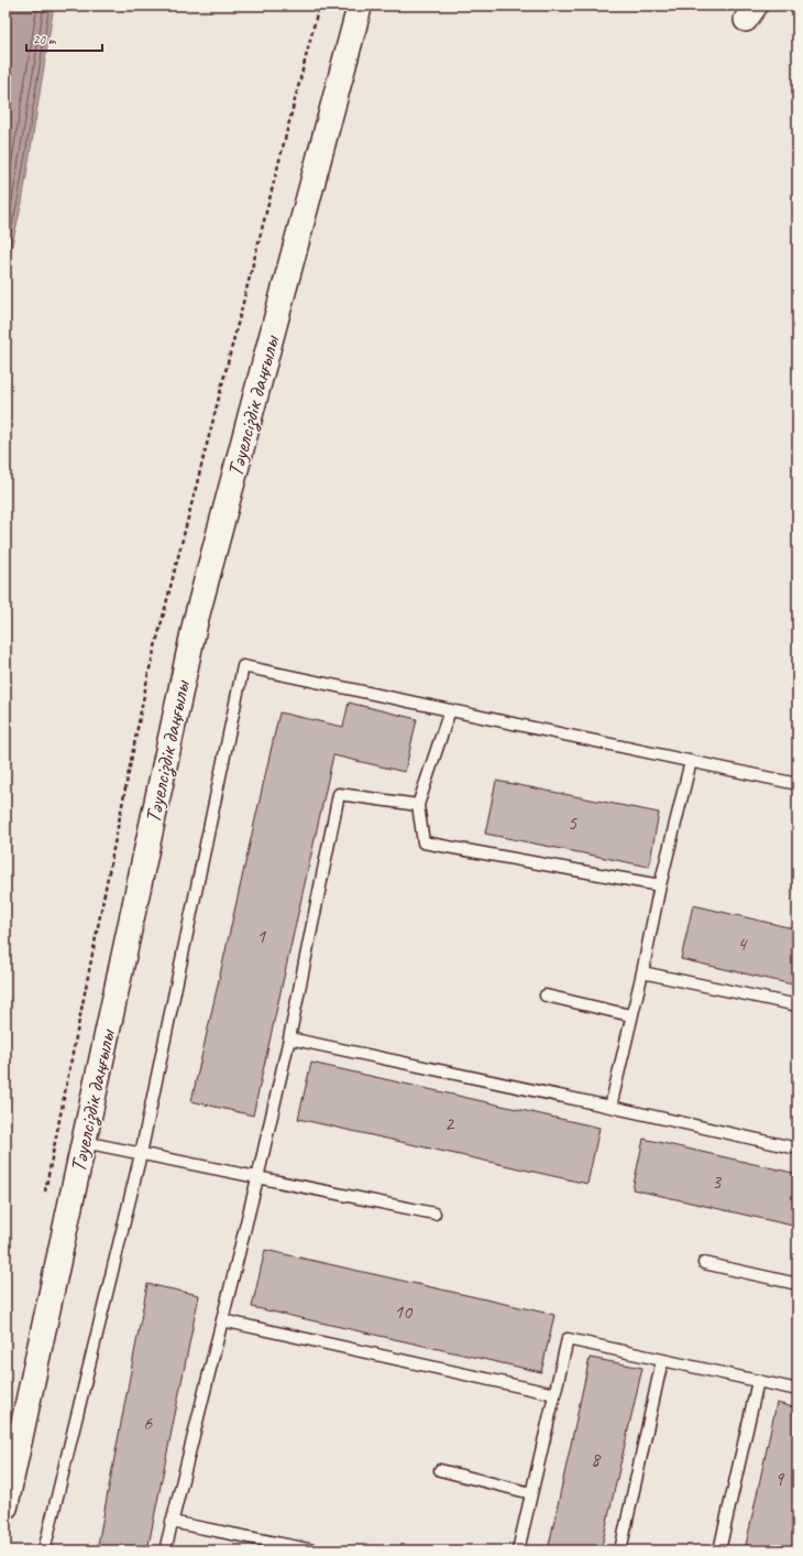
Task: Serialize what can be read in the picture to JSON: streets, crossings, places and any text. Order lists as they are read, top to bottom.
{
  "streets": {
    "street": ["Тәуелсіздік даңғылы"]
  },
  "house_numbers": [
    "5",
    "1",
    "4",
    "2",
    "3",
    "10",
    "6",
    "8",
    "9"
  ],
  "scale_bar": "20 m"
}
